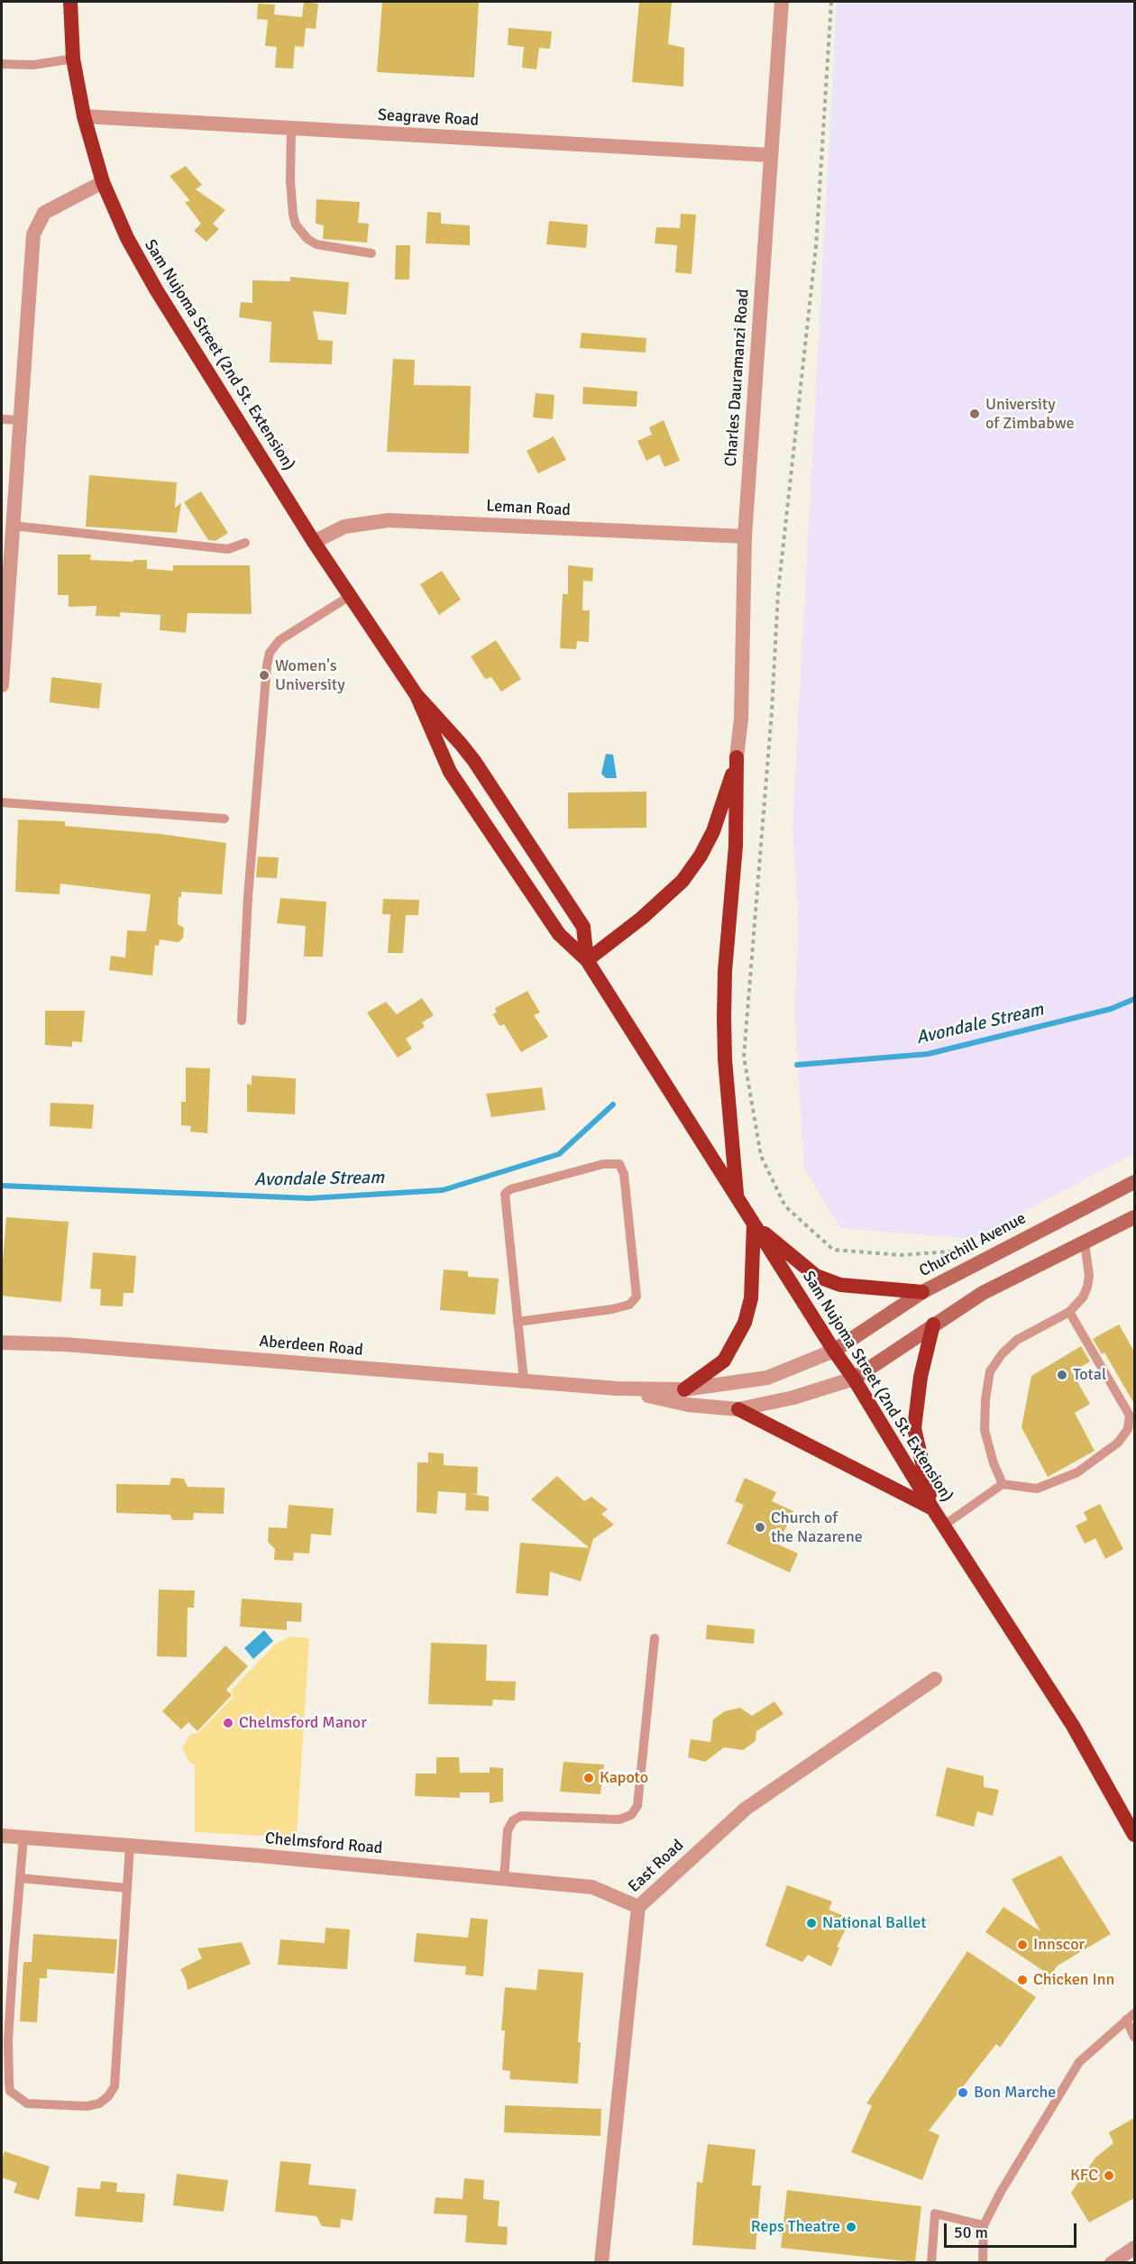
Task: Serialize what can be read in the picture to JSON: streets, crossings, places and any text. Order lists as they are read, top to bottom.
{
  "streets": {
    "highway": ["Sam Nujoma Street (2nd St. Extension)"],
    "main road": ["Churchill Avenue"],
    "street": [
      "Seagrave Road",
      "Charles Dauramanzi Road",
      "Leman Road",
      "Aberdeen Road",
      "Chelmsford Road",
      "East Road"
    ]
  },
  "crossings": [
    ["Seagrave Road", "Sam Nujoma Street (2nd St. Extension)"],
    ["Seagrave Road", "Charles Dauramanzi Road"],
    ["Sam Nujoma Street (2nd St. Extension)", "Leman Road"],
    ["Sam Nujoma Street (2nd St. Extension)", "Churchill Avenue"],
    ["Sam Nujoma Street (2nd St. Extension)", "Aberdeen Road"],
    ["Charles Dauramanzi Road", "Leman Road"],
    ["Churchill Avenue", "Aberdeen Road"],
    ["Chelmsford Road", "East Road"]
  ],
  "water": ["Avondale Stream"],
  "places": [
    "University of Zimbabwe",
    "Women's University",
    "Total",
    "Church of the Nazarene",
    "Chelmsford Manor",
    "Kapoto",
    "National Ballet",
    "Innscor",
    "Chicken Inn",
    "Bon Marche",
    "KFC",
    "Reps Theatre"
  ],
  "scale_bar": "50 m"
}
